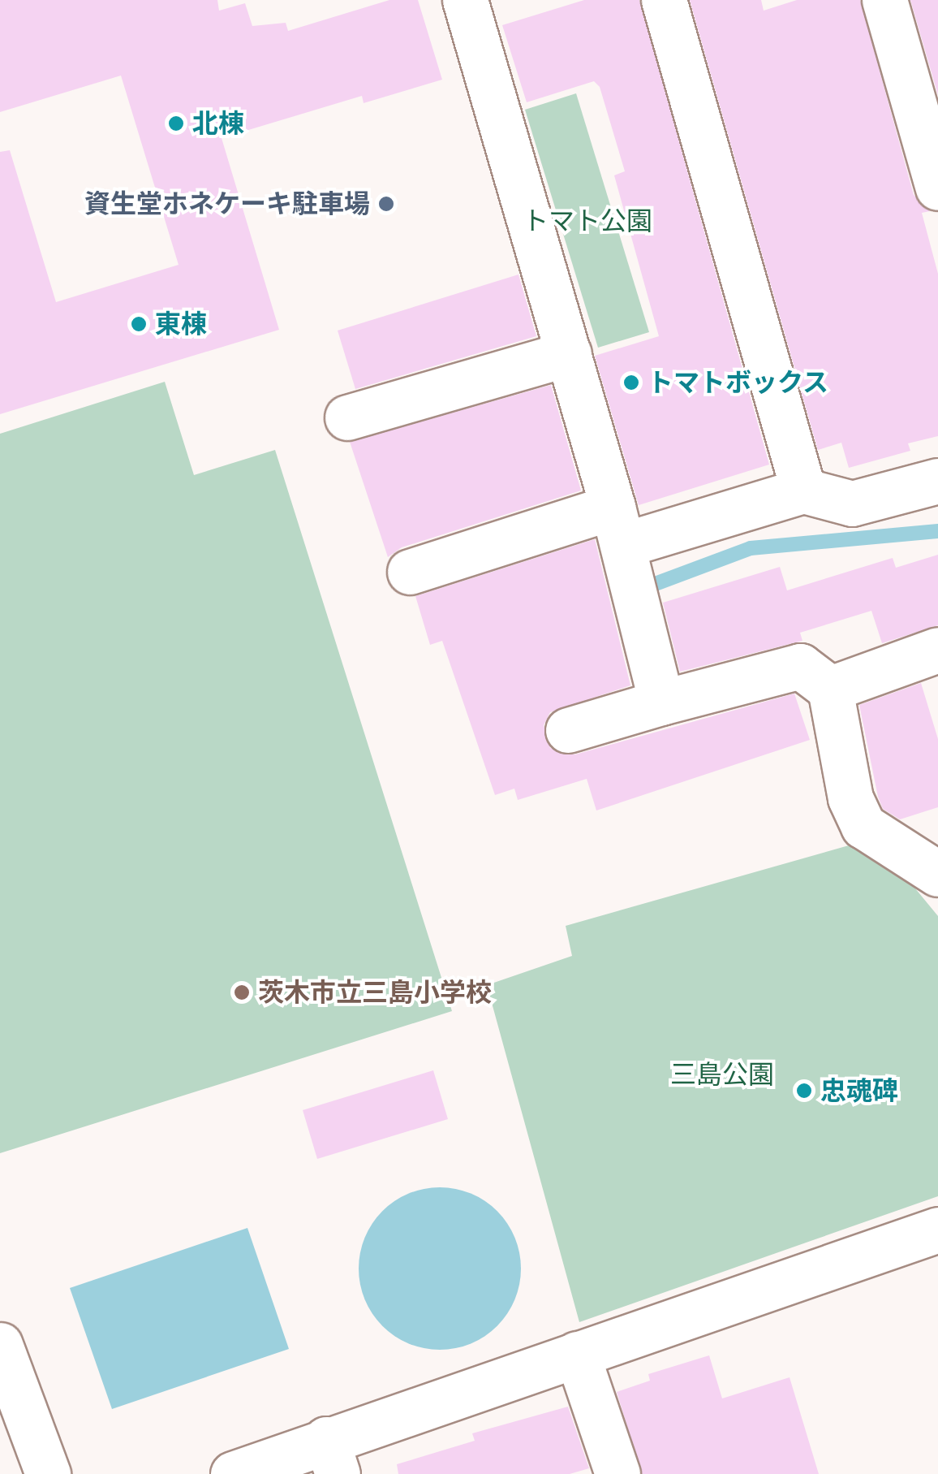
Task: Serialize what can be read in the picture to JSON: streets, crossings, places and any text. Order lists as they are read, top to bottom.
{
  "parks": ["トマト公園", "三島公園"],
  "places": [
    "北棟",
    "資生堂ホネケーキ駐車場",
    "東棟",
    "トマトボックス",
    "茨木市立三島小学校",
    "忠魂碑"
  ]
}
